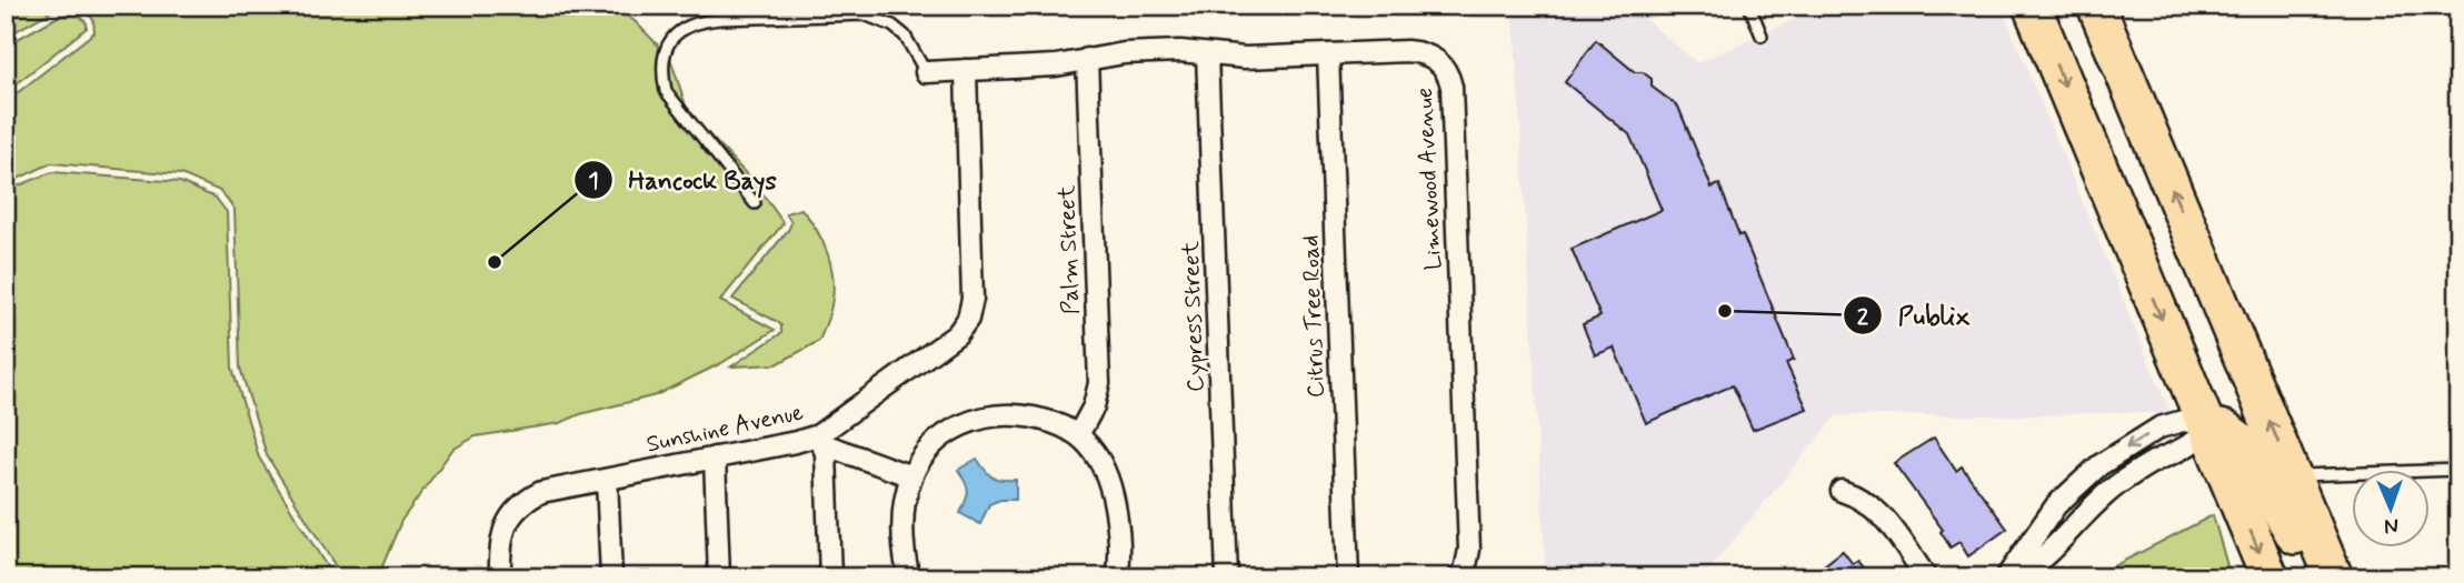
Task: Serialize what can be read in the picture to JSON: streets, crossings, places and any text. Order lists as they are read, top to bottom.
{
  "streets": {
    "street": [
      "Limewood Avenue",
      "Palm Street",
      "Cypress Street",
      "Citrus Tree Road",
      "Sunshine Avenue"
    ]
  },
  "crossings": [
    ["Limewood Avenue", "Palm Street"],
    ["Limewood Avenue", "Cypress Street"],
    ["Limewood Avenue", "Citrus Tree Road"],
    ["Limewood Avenue", "Sunshine Avenue"]
  ],
  "places": ["Hancock Bays", "Publix"],
  "north": "bottom"
}
